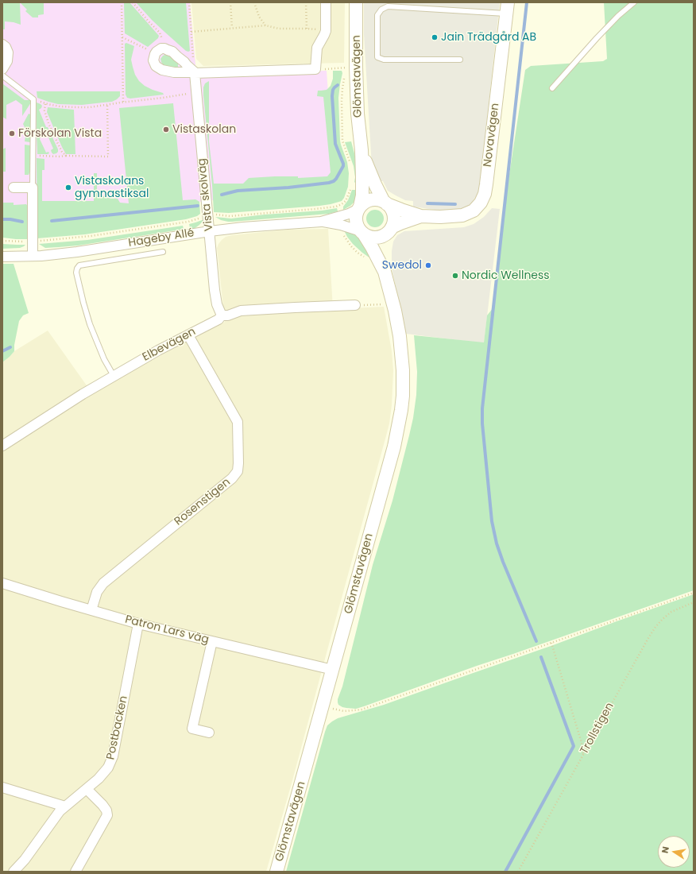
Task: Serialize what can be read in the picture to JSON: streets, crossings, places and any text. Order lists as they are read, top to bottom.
{
  "streets": {
    "main road": ["Glömstavägen", "Novavägen"],
    "street": [
      "Vista skolväg",
      "Hageby Allé",
      "Elbevägen",
      "Rosenstigen",
      "Patron Lars väg",
      "Postbacken"
    ],
    "path": ["Trollstigen"]
  },
  "crossings": [
    ["Glömstavägen", "Novavägen"],
    ["Glömstavägen", "Hageby Allé"],
    ["Glömstavägen", "Patron Lars väg"],
    ["Novavägen", "Hageby Allé"],
    ["Vista skolväg", "Hageby Allé"],
    ["Vista skolväg", "Elbevägen"],
    ["Elbevägen", "Rosenstigen"],
    ["Rosenstigen", "Patron Lars väg"],
    ["Patron Lars väg", "Postbacken"]
  ],
  "places": [
    "Jain Trädgård AB",
    "Vistaskolan",
    "Förskolan Vista",
    "Vistaskolans gymnastiksal",
    "Swedol",
    "Nordic Wellness"
  ],
  "north": "left"
}
